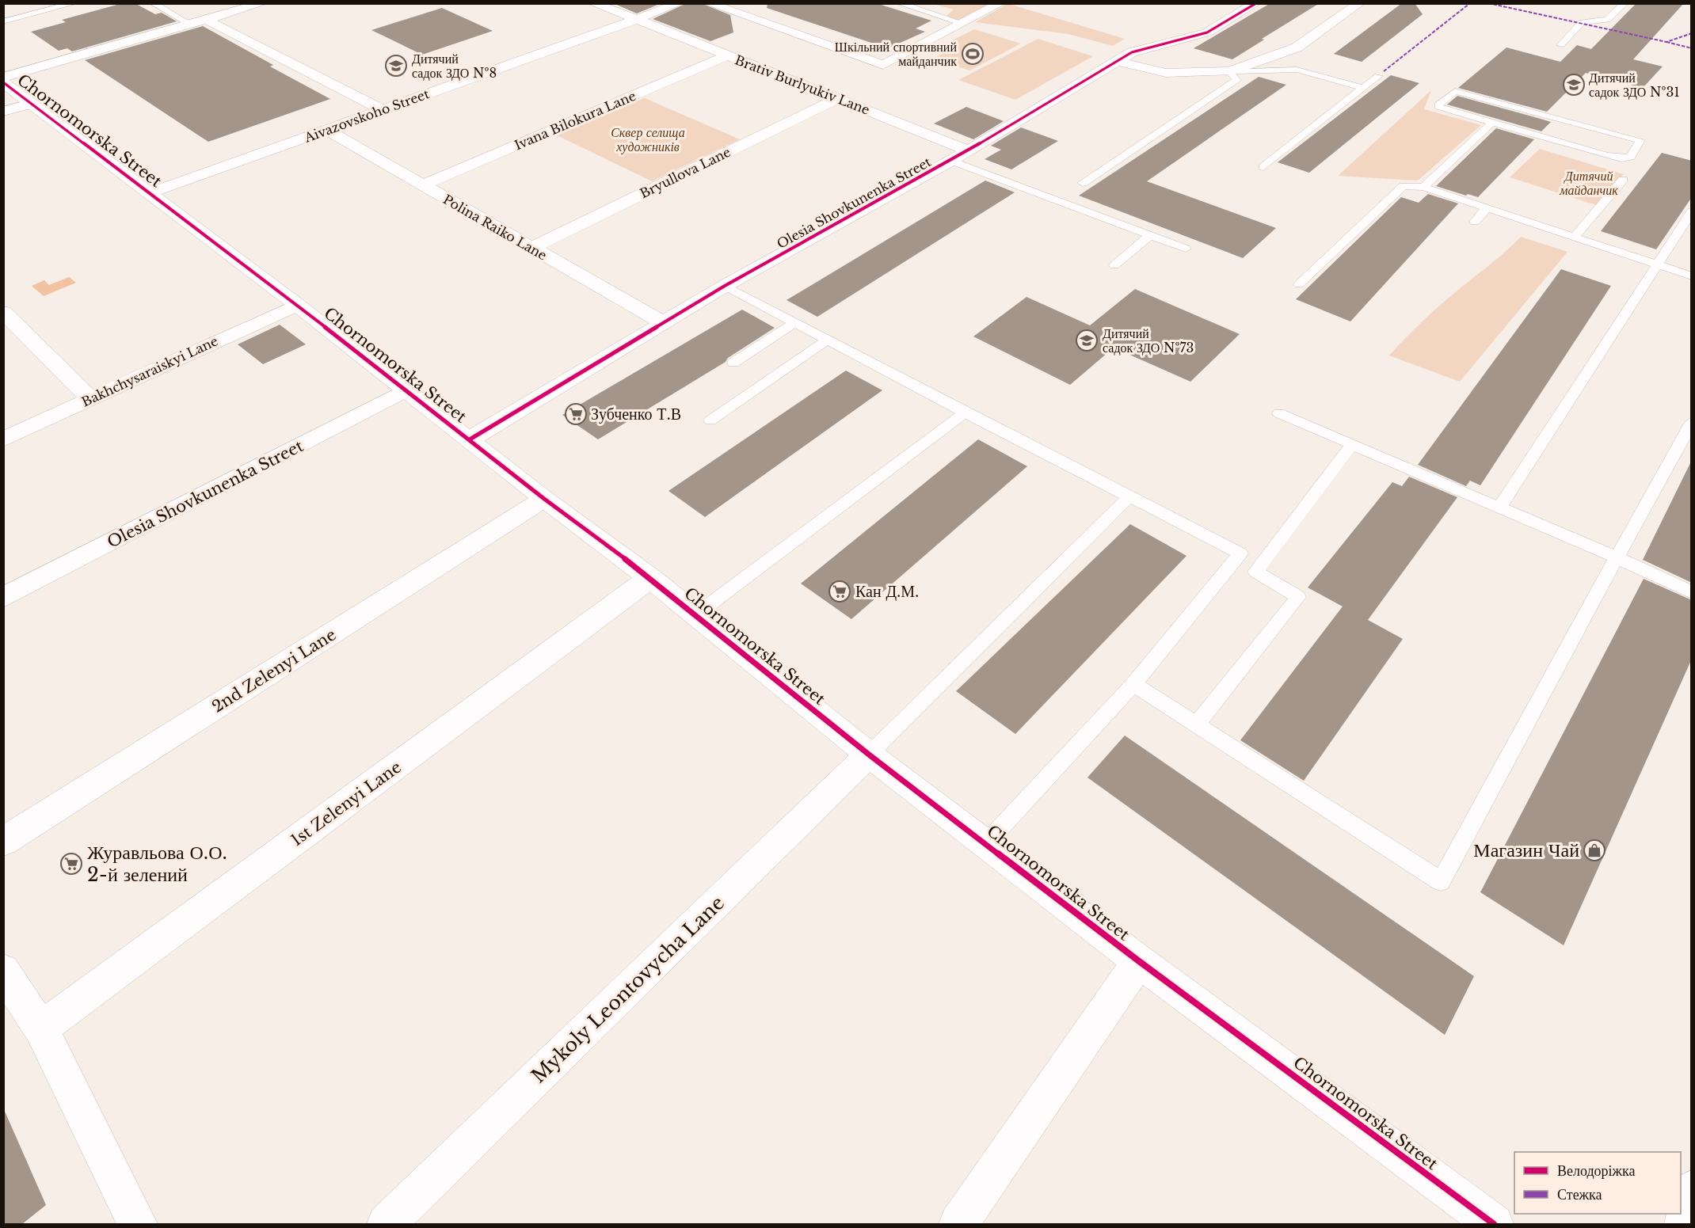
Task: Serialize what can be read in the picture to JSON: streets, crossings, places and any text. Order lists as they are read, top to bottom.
{
  "streets": {
    "street": [
      "Brativ Burlyukiv Lane",
      "Aivazovskoho Street",
      "Ivana Bilokura Lane",
      "Chornomorska Street",
      "Bryullova Lane",
      "Olesia Shovkunenka Street",
      "Polina Raiko Lane",
      "Bakhchysaraiskyi Lane",
      "2nd Zelenyi Lane",
      "1st Zelenyi Lane",
      "Mykoly Leontovycha Lane"
    ]
  },
  "crossings": [
    ["Brativ Burlyukiv Lane", "Aivazovskoho Street"],
    ["Brativ Burlyukiv Lane", "Ivana Bilokura Lane"],
    ["Brativ Burlyukiv Lane", "Bryullova Lane"],
    ["Brativ Burlyukiv Lane", "Olesia Shovkunenka Street"],
    ["Aivazovskoho Street", "Chornomorska Street"],
    ["Aivazovskoho Street", "Polina Raiko Lane"],
    ["Ivana Bilokura Lane", "Polina Raiko Lane"],
    ["Chornomorska Street", "Olesia Shovkunenka Street"],
    ["Chornomorska Street", "Bakhchysaraiskyi Lane"],
    ["Chornomorska Street", "2nd Zelenyi Lane"],
    ["Chornomorska Street", "1st Zelenyi Lane"],
    ["Chornomorska Street", "Mykoly Leontovycha Lane"],
    ["Bryullova Lane", "Polina Raiko Lane"],
    ["Olesia Shovkunenka Street", "Polina Raiko Lane"]
  ],
  "parks": ["Сквер селища художників", "Дитячий майданчик"],
  "places": {
    "sports": ["Шкільний спортивний майданчик"],
    "school or university": ["Дитячий садок ЗДО №8", "Дитячий садок ЗДО №31", "Дитячий садок ЗДО №73"],
    "supermarket": ["Зубченко Т.В", "Кан Д.М.", "Журавльова О.О. 2-й зелений"],
    "shop": ["Магазин Чай"]
  },
  "legend": ["Велодоріжка", "Стежка"]
}
